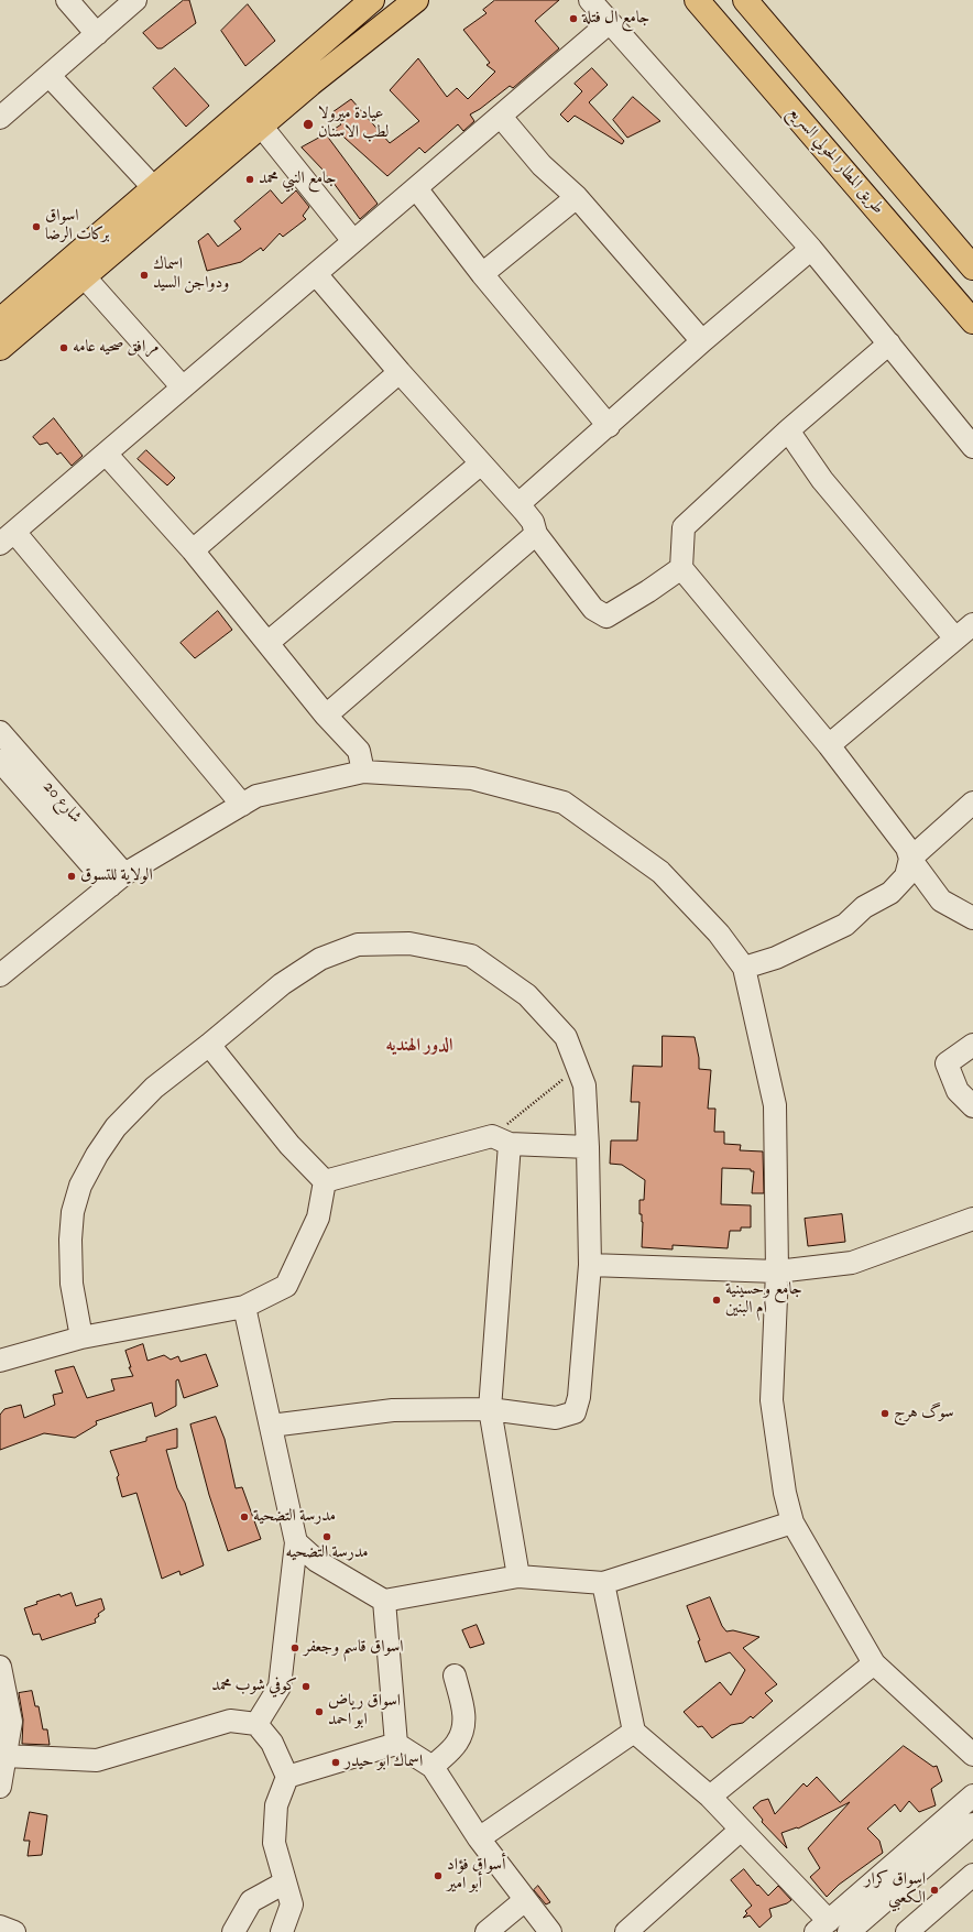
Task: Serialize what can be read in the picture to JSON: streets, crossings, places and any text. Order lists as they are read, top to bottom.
{
  "streets": {
    "main road": ["طريق المطار الحولي السريع"],
    "street": ["شارع 20"]
  },
  "districts": ["الدور الهنديه"],
  "places": [
    "جامع ال فتلة",
    "عيادة ميرولا لطب الاسنان",
    "جامع النبي محمد",
    "اسواق بركات الرضا",
    "اسماك ودواجن السيد",
    "مرافق صحيه عامه",
    "الولاية للتسوق",
    "جامع وحسينية ام البنين",
    "سوگ هرج",
    "مدرسة التضحية",
    "مدرسة التضحيه",
    "اسواق قاسم وجعفر",
    "كوفي شوب محمد",
    "اسواق رياض ابو احمد",
    "اسماك ابو حيدر",
    "أسواق فؤاد أبو امير",
    "اسواق كرار الكعبي"
  ]
}
